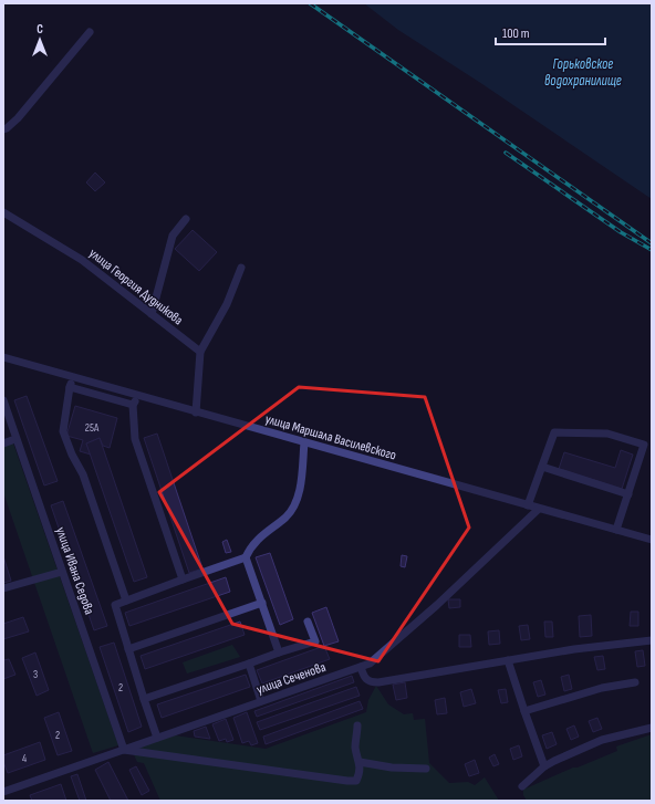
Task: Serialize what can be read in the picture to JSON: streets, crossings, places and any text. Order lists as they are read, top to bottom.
{
  "streets": {
    "street": [
      "улица Георгия Дудникова",
      "улица Маршала Василевского",
      "улица Ивана Седова",
      "улица Сеченова"
    ]
  },
  "crossings": [
    ["улица Маршала Василевского", "улица Сеченова"],
    ["улица Ивана Седова", "улица Сеченова"]
  ],
  "water": ["Горьковское водохранилище"],
  "house_numbers": [
    "25А",
    "3",
    "2",
    "2",
    "4"
  ],
  "scale_bar": "100 m",
  "north": "top"
}
